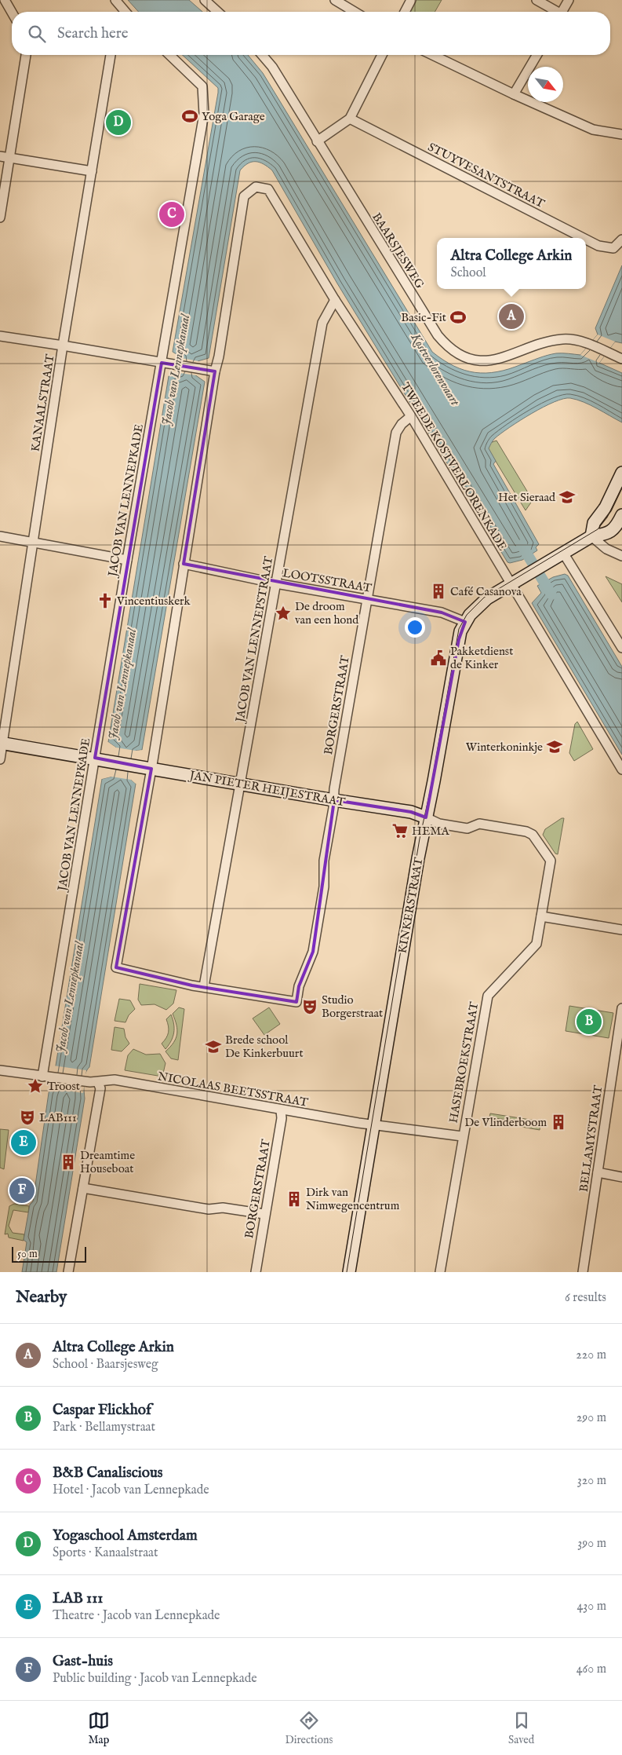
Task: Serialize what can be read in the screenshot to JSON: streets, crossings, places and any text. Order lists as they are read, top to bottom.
{
  "streets": {
    "street": [
      "STUYVESANTSTRAAT",
      "BAARSJESWEG",
      "KANAALSTRAAT",
      "TWEEDE KOSTVERLORENKADE",
      "JACOB VAN LENNEPKADE",
      "LOOTSSTRAAT",
      "JACOB VAN LENNEPSTRAAT",
      "BORGERSTRAAT",
      "JAN PIETER HEIJESTRAAT",
      "KINKERSTRAAT",
      "HASEBROEKSTRAAT",
      "NICOLAAS BEETSSTRAAT",
      "BELLAMYSTRAAT"
    ]
  },
  "crossings": [
    ["KANAALSTRAAT", "JAN PIETER HEIJESTRAAT"],
    ["TWEEDE KOSTVERLORENKADE", "JACOB VAN LENNEPSTRAAT"],
    ["TWEEDE KOSTVERLORENKADE", "BORGERSTRAAT"],
    ["TWEEDE KOSTVERLORENKADE", "KINKERSTRAAT"],
    ["JACOB VAN LENNEPKADE", "JAN PIETER HEIJESTRAAT"],
    ["JACOB VAN LENNEPKADE", "NICOLAAS BEETSSTRAAT"],
    ["LOOTSSTRAAT", "JACOB VAN LENNEPSTRAAT"],
    ["LOOTSSTRAAT", "BORGERSTRAAT"],
    ["LOOTSSTRAAT", "KINKERSTRAAT"],
    ["JACOB VAN LENNEPSTRAAT", "BORGERSTRAAT"],
    ["JACOB VAN LENNEPSTRAAT", "JAN PIETER HEIJESTRAAT"],
    ["BORGERSTRAAT", "JAN PIETER HEIJESTRAAT"],
    ["BORGERSTRAAT", "NICOLAAS BEETSSTRAAT"],
    ["JAN PIETER HEIJESTRAAT", "KINKERSTRAAT"],
    ["JAN PIETER HEIJESTRAAT", "HASEBROEKSTRAAT"],
    ["KINKERSTRAAT", "NICOLAAS BEETSSTRAAT"],
    ["HASEBROEKSTRAAT", "NICOLAAS BEETSSTRAAT"]
  ],
  "water": ["Kostverlorenvaart", "Jacob van Lennepkanaal"],
  "places": {
    "sports": ["Yoga Garage", "Basic-Fit"],
    "school or university": ["Het Sieraad", "Winterkoninkje", "Brede school De Kinkerbuurt"],
    "building": [
      "Café Casanova",
      "De Vlinderboom",
      "Dreamtime Houseboat",
      "Dirk van Nimwegencentrum"
    ],
    "church": ["Vincentiuskerk"],
    "place": ["De droom van een hond", "Troost"],
    "public building": ["Pakketdienst de Kinker"],
    "supermarket": ["HEMA"],
    "theatre": ["Studio Borgerstraat", "LAB111"]
  },
  "scale_bar": "50 m",
  "north": "bottom right",
  "page": {
    "search": "Search here",
    "pins": [
      "D",
      "C",
      "A",
      "B",
      "E",
      "F"
    ],
    "popup": ["Altra College Arkin", "School"],
    "scale": "50 m",
    "heading": ["Nearby", "6 results"],
    "list": [
      {
        "mark": "A",
        "name": "Altra College Arkin",
        "note": "School · Baarsjesweg",
        "value": "220 m"
      },
      {
        "mark": "B",
        "name": "Caspar Flickhof",
        "note": "Park · Bellamystraat",
        "value": "290 m"
      },
      {
        "mark": "C",
        "name": "B&B Canaliscious",
        "note": "Hotel · Jacob van Lennepkade",
        "value": "320 m"
      },
      {
        "mark": "D",
        "name": "Yogaschool Amsterdam",
        "note": "Sports · Kanaalstraat",
        "value": "390 m"
      },
      {
        "mark": "E",
        "name": "LAB 111",
        "note": "Theatre · Jacob van Lennepkade",
        "value": "430 m"
      },
      {
        "mark": "F",
        "name": "Gast-huis",
        "note": "Public building · Jacob van Lennepkade",
        "value": "460 m"
      }
    ],
    "nav": ["Map", "Directions", "Saved"]
  }
}
